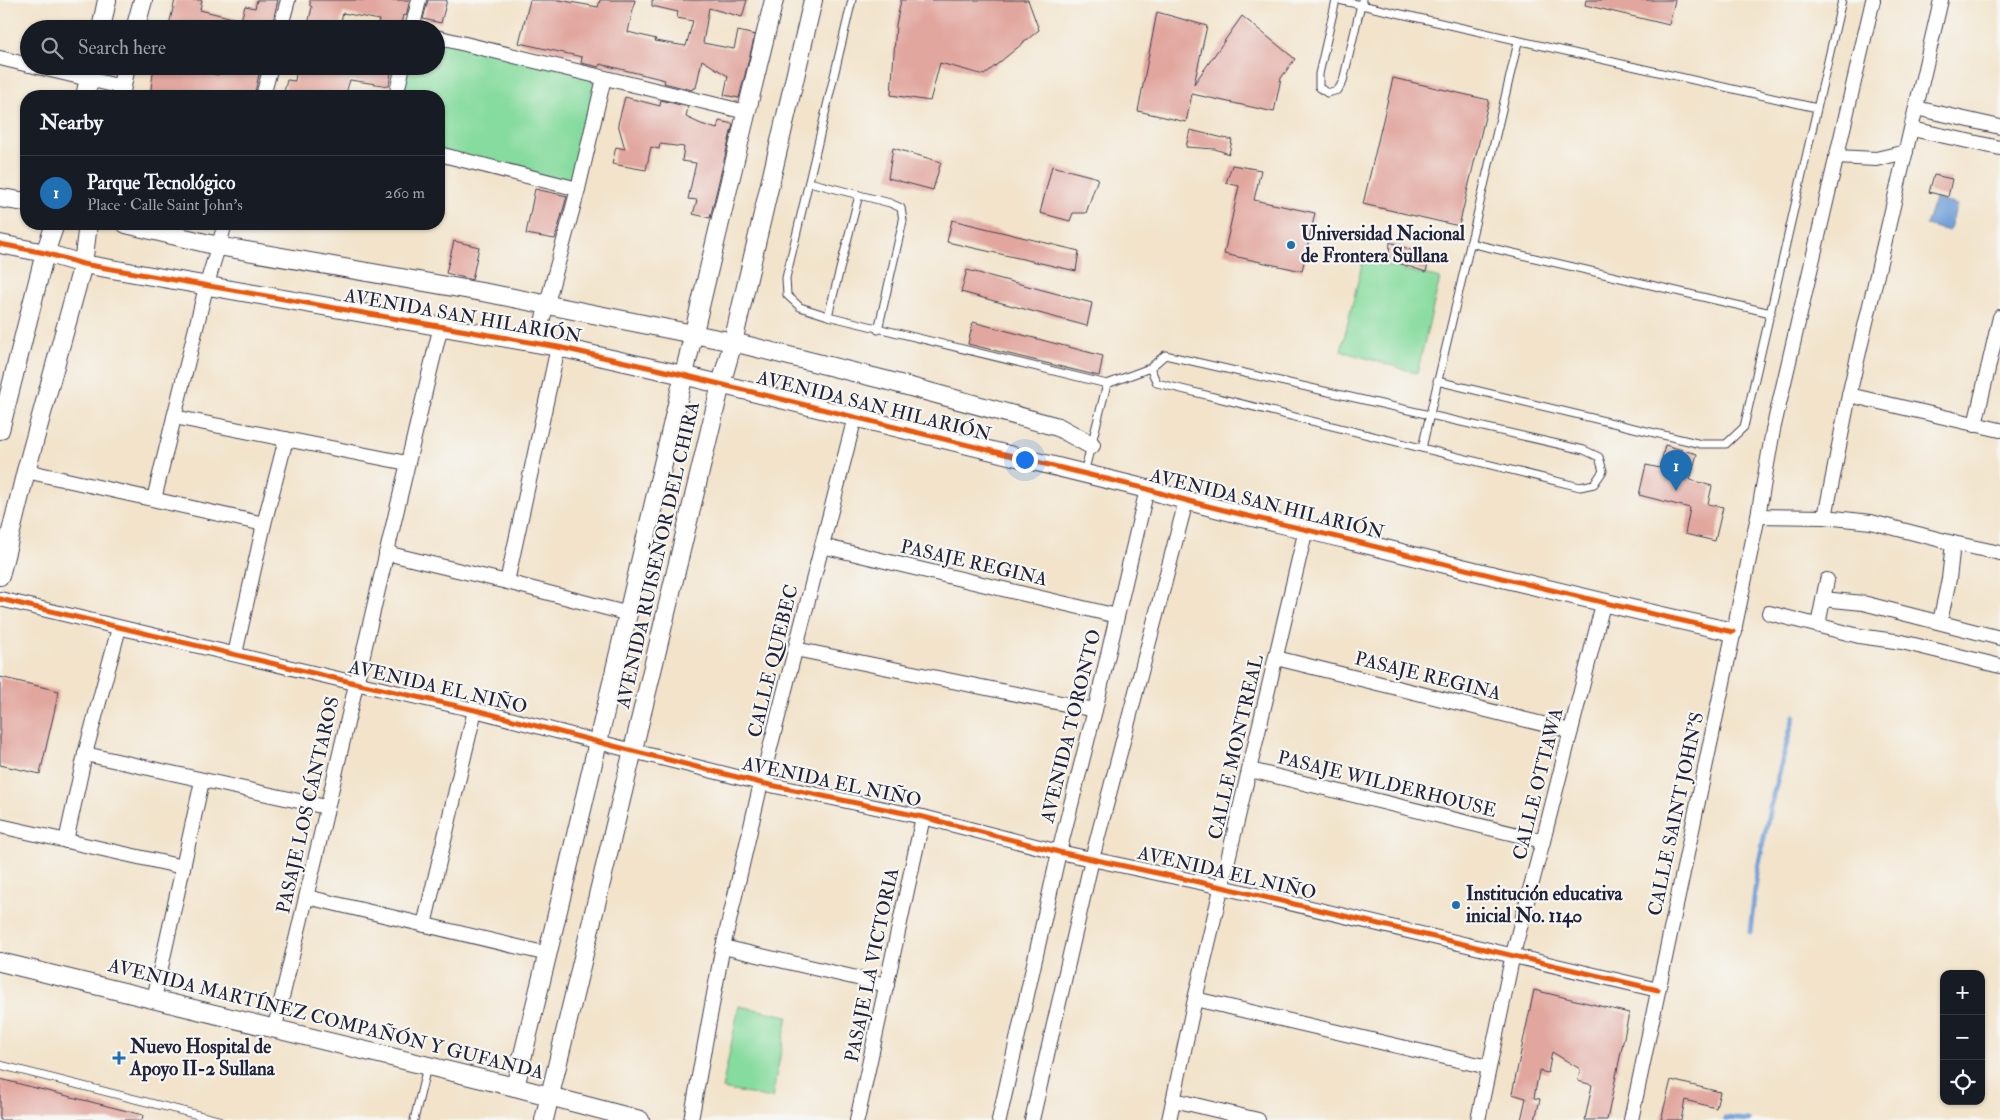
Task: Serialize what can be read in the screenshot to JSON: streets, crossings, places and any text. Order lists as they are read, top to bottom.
{
  "streets": {
    "street": [
      "AVENIDA SAN HILARIÓN",
      "AVENIDA RUISEÑOR DEL CHIRA",
      "PASAJE REGINA",
      "CALLE QUEBEC",
      "AVENIDA EL NIÑO",
      "AVENIDA TORONTO",
      "CALLE MONTREAL",
      "PASAJE WILDERHOUSE",
      "CALLE OTTAWA",
      "PASAJE LOS CÁNTAROS",
      "CALLE SAINT JOHN'S",
      "PASAJE LA VICTORIA",
      "AVENIDA MARTÍNEZ COMPAÑÓN Y GUFANDA"
    ]
  },
  "crossings": [
    ["AVENIDA SAN HILARIÓN", "AVENIDA RUISEÑOR DEL CHIRA"],
    ["AVENIDA SAN HILARIÓN", "CALLE QUEBEC"],
    ["AVENIDA SAN HILARIÓN", "AVENIDA TORONTO"],
    ["AVENIDA SAN HILARIÓN", "CALLE MONTREAL"],
    ["AVENIDA SAN HILARIÓN", "CALLE OTTAWA"],
    ["AVENIDA SAN HILARIÓN", "PASAJE LOS CÁNTAROS"],
    ["AVENIDA SAN HILARIÓN", "CALLE SAINT JOHN'S"],
    ["AVENIDA RUISEÑOR DEL CHIRA", "AVENIDA EL NIÑO"],
    ["AVENIDA RUISEÑOR DEL CHIRA", "AVENIDA MARTÍNEZ COMPAÑÓN Y GUFANDA"],
    ["PASAJE REGINA", "CALLE QUEBEC"],
    ["PASAJE REGINA", "AVENIDA TORONTO"],
    ["PASAJE REGINA", "CALLE MONTREAL"],
    ["PASAJE REGINA", "CALLE OTTAWA"],
    ["CALLE QUEBEC", "AVENIDA EL NIÑO"],
    ["AVENIDA EL NIÑO", "AVENIDA TORONTO"],
    ["AVENIDA EL NIÑO", "CALLE MONTREAL"],
    ["AVENIDA EL NIÑO", "CALLE OTTAWA"],
    ["AVENIDA EL NIÑO", "PASAJE LOS CÁNTAROS"],
    ["AVENIDA EL NIÑO", "CALLE SAINT JOHN'S"],
    ["AVENIDA EL NIÑO", "PASAJE LA VICTORIA"],
    ["CALLE MONTREAL", "PASAJE WILDERHOUSE"],
    ["PASAJE WILDERHOUSE", "CALLE OTTAWA"],
    ["PASAJE LOS CÁNTAROS", "AVENIDA MARTÍNEZ COMPAÑÓN Y GUFANDA"]
  ],
  "places": {
    "other": ["Universidad Nacional de Frontera Sullana", "Institución educativa inicial No. 1140"],
    "health": ["Nuevo Hospital de Apoyo II-2 Sullana"]
  },
  "page": {
    "search": "Search here",
    "heading": "Nearby",
    "list": [
      {
        "mark": "1",
        "name": "Parque Tecnológico",
        "note": "Place · Calle Saint John's",
        "value": "260 m"
      }
    ],
    "pins": "1",
    "map_buttons": ["+", "−"]
  }
}
